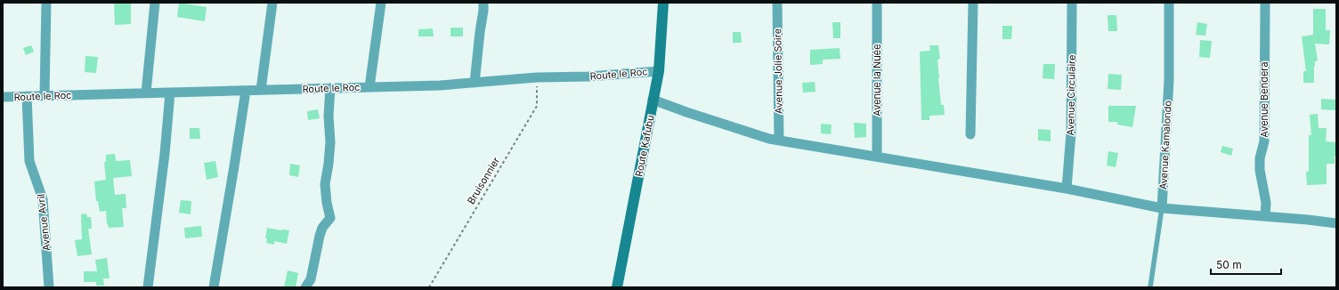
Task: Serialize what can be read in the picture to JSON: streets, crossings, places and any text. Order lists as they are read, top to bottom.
{
  "streets": {
    "main road": ["Route Kafubu"],
    "street": [
      "Avenue Jolie Soire",
      "Route le Roc",
      "Avenue la Nuée",
      "Avenue Circulaire",
      "Avenue Bendera",
      "Avenue Kamalondo",
      "Avenue Avril"
    ],
    "path": ["Bruisonnier"]
  },
  "crossings": [
    ["Route le Roc", "Route Kafubu"],
    ["Route le Roc", "Bruisonnier"],
    ["Route le Roc", "Avenue Avril"]
  ],
  "scale_bar": "50 m"
}
